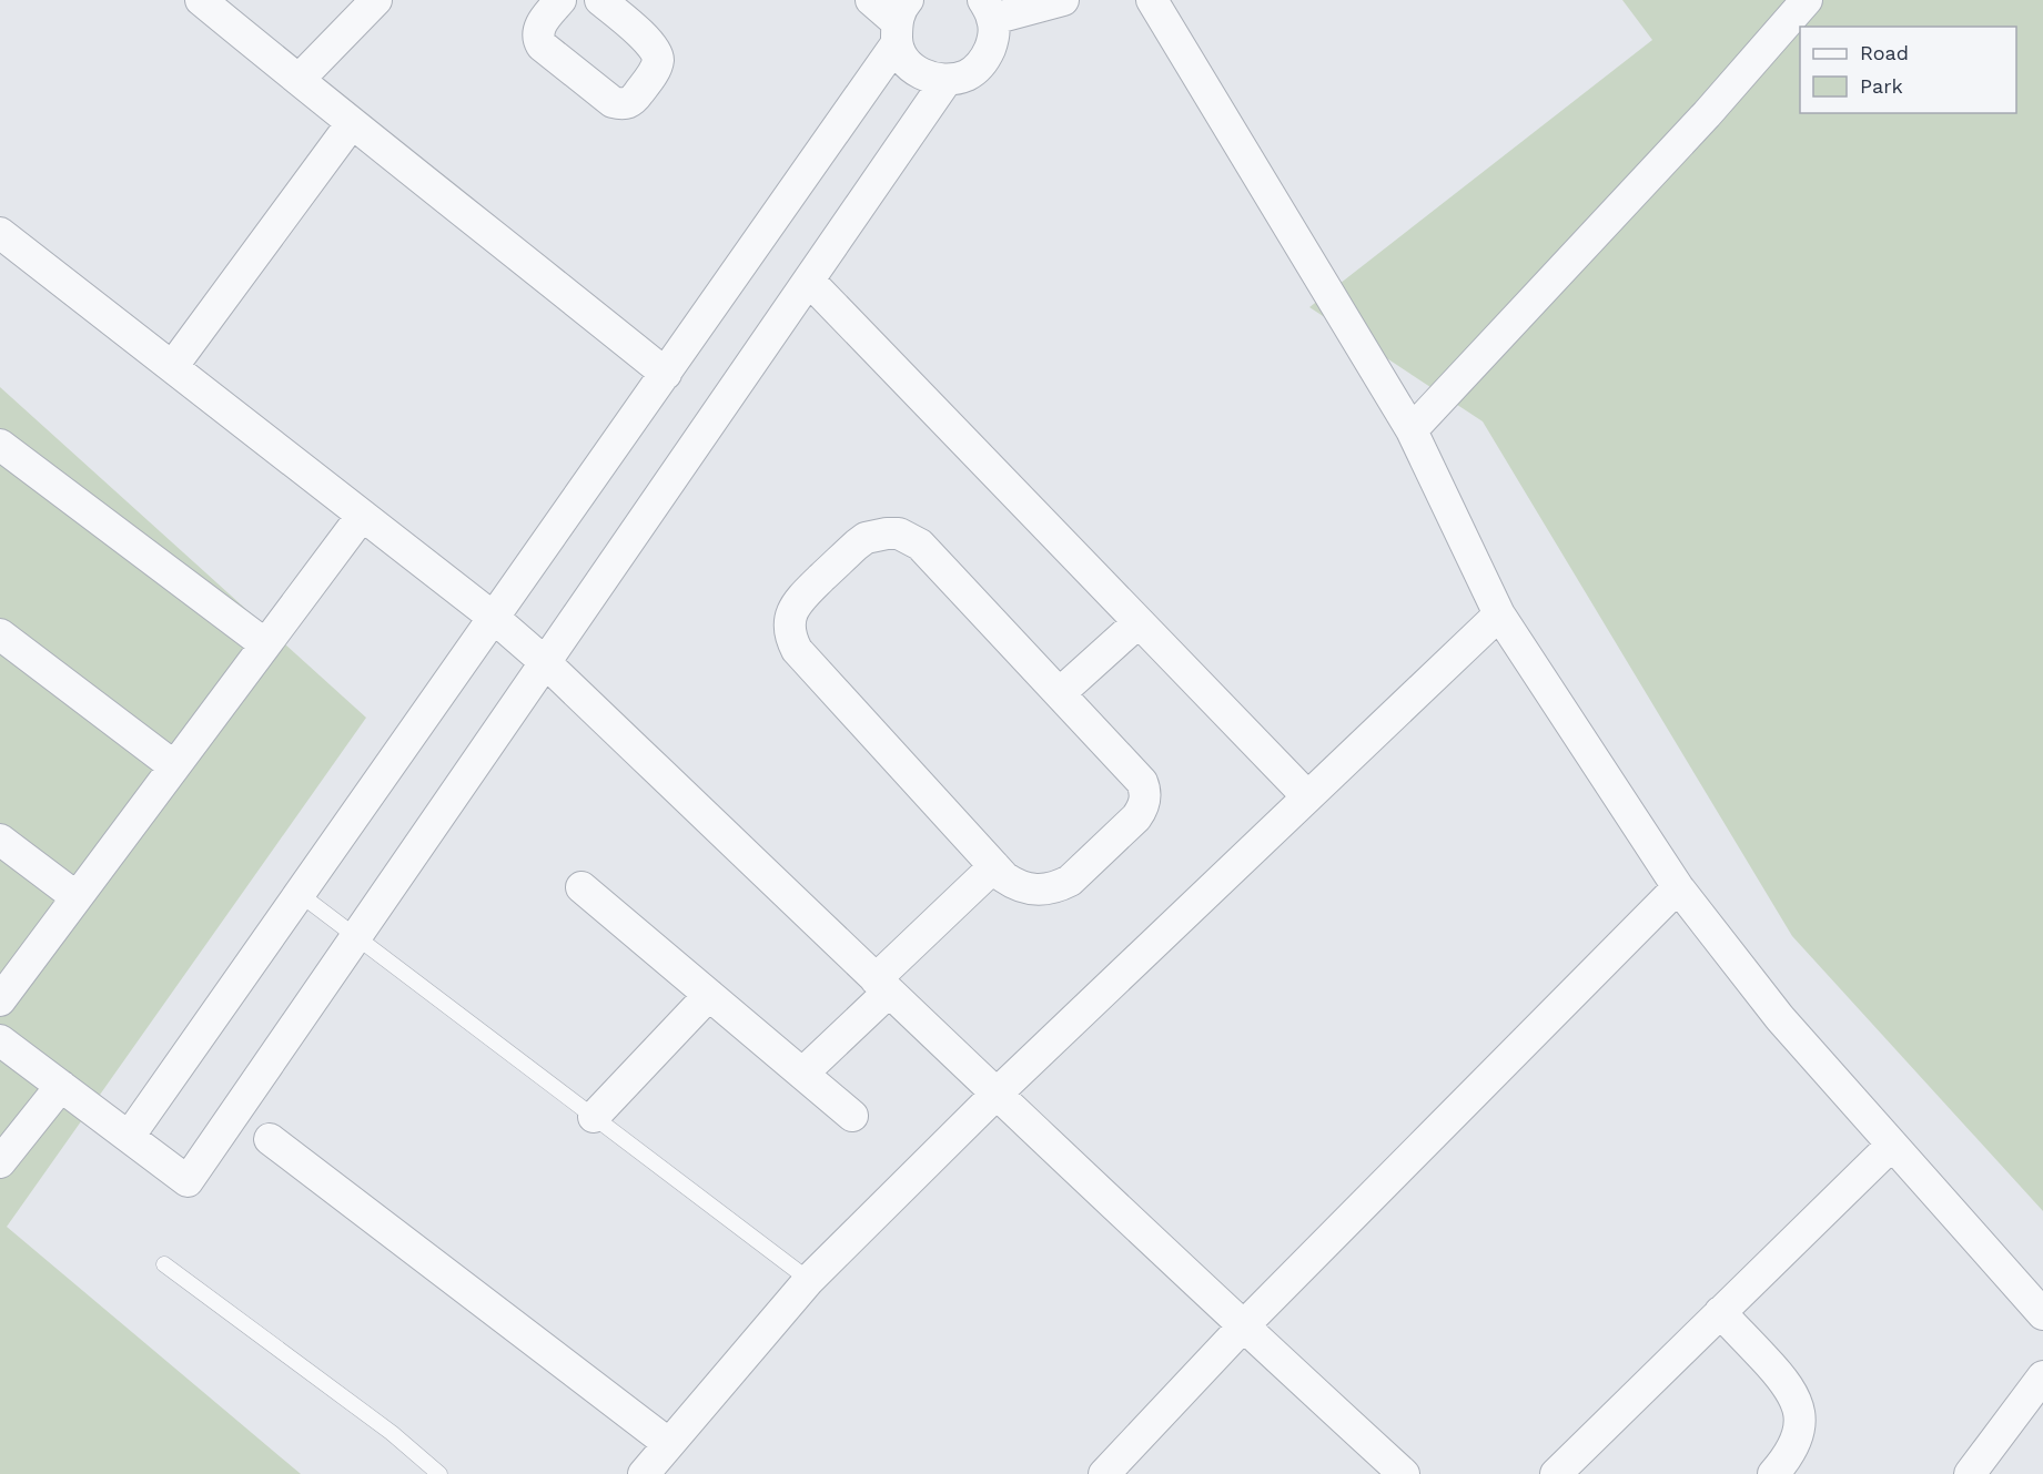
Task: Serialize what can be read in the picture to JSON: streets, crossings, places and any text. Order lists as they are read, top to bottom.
{
  "legend": ["Road", "Park"]
}
